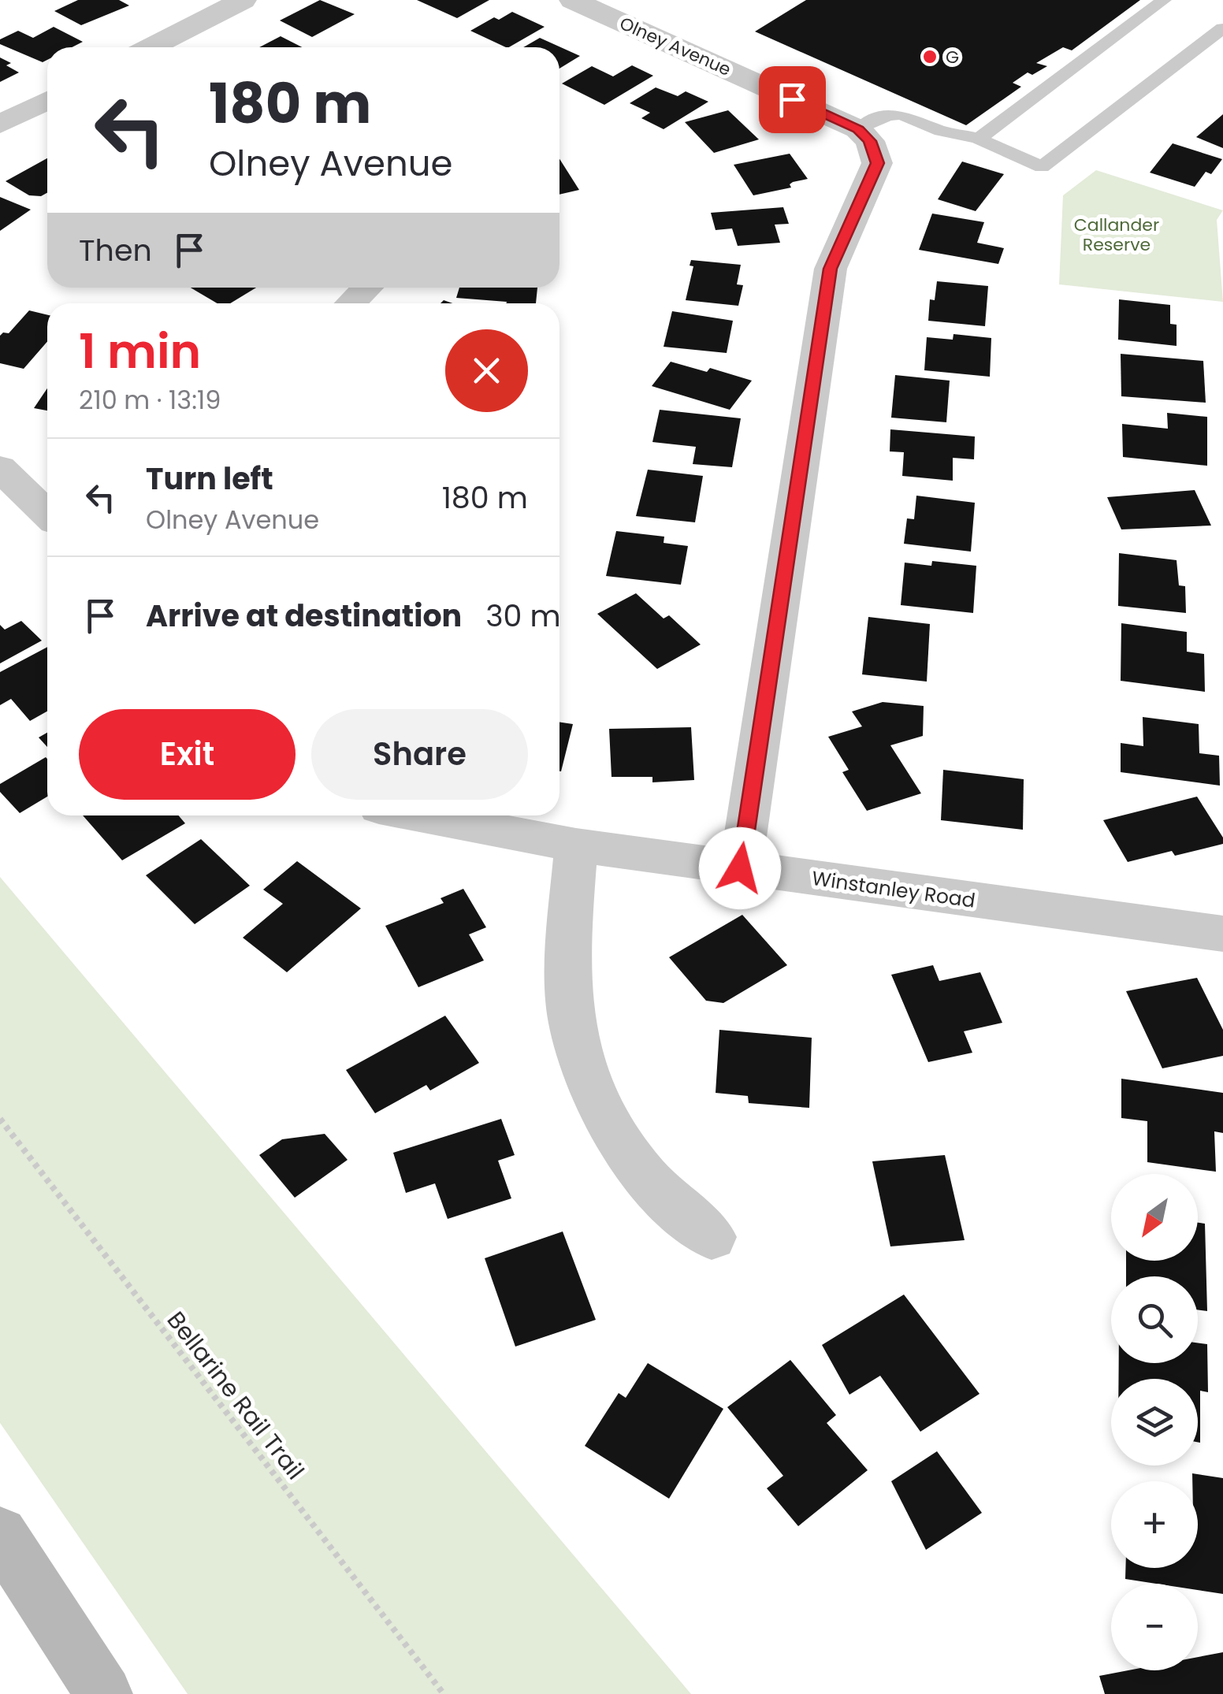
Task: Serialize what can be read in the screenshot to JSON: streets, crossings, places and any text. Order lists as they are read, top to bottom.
{
  "streets": {
    "street": ["Olney Avenue", "Winstanley Road"],
    "path": ["Bellarine Rail Trail"]
  },
  "parks": ["Callander Reserve"],
  "places": ["G"],
  "north": "bottom left",
  "page": {
    "turn": ["180 m", "Olney Avenue"],
    "then": "Then",
    "heading": ["1 min", "210 m · 13:19"],
    "list": [
      {
        "name": "Turn left",
        "note": "Olney Avenue",
        "value": "180 m"
      },
      {
        "name": "Arrive at destination",
        "value": "30 m"
      }
    ],
    "buttons": ["Exit", "Share"],
    "map_buttons": ["+", "−"]
  }
}
